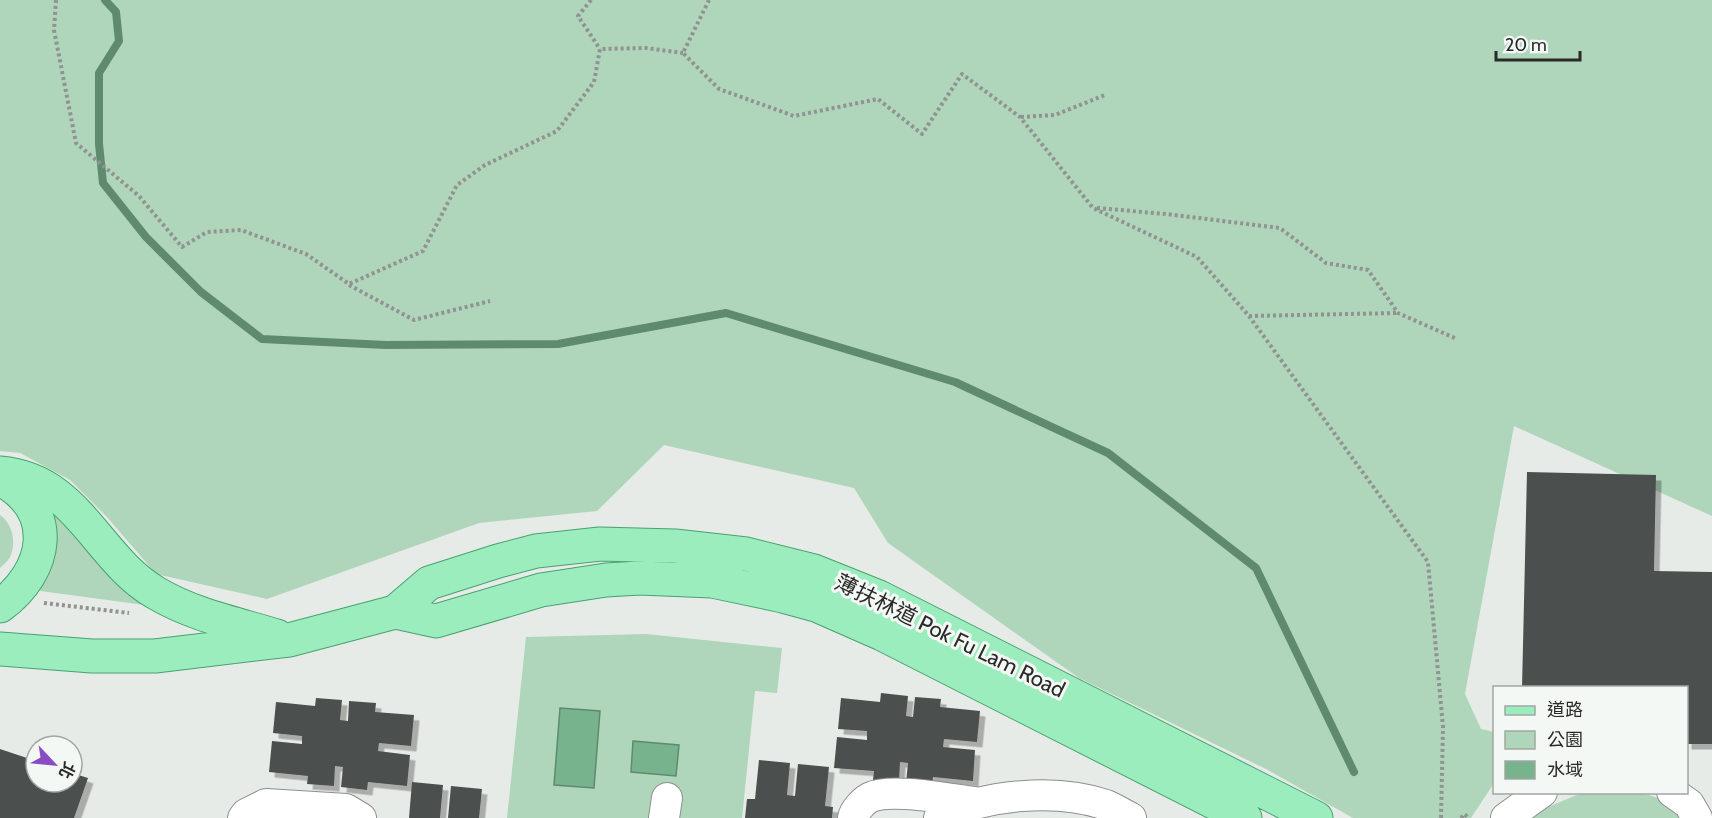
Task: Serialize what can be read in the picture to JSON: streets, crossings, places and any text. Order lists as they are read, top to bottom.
{
  "streets": {
    "main road": ["薄扶林道 Pok Fu Lam Road"]
  },
  "legend": ["道路", "公園", "水域"],
  "scale_bar": "20 m",
  "north": "bottom right"
}
